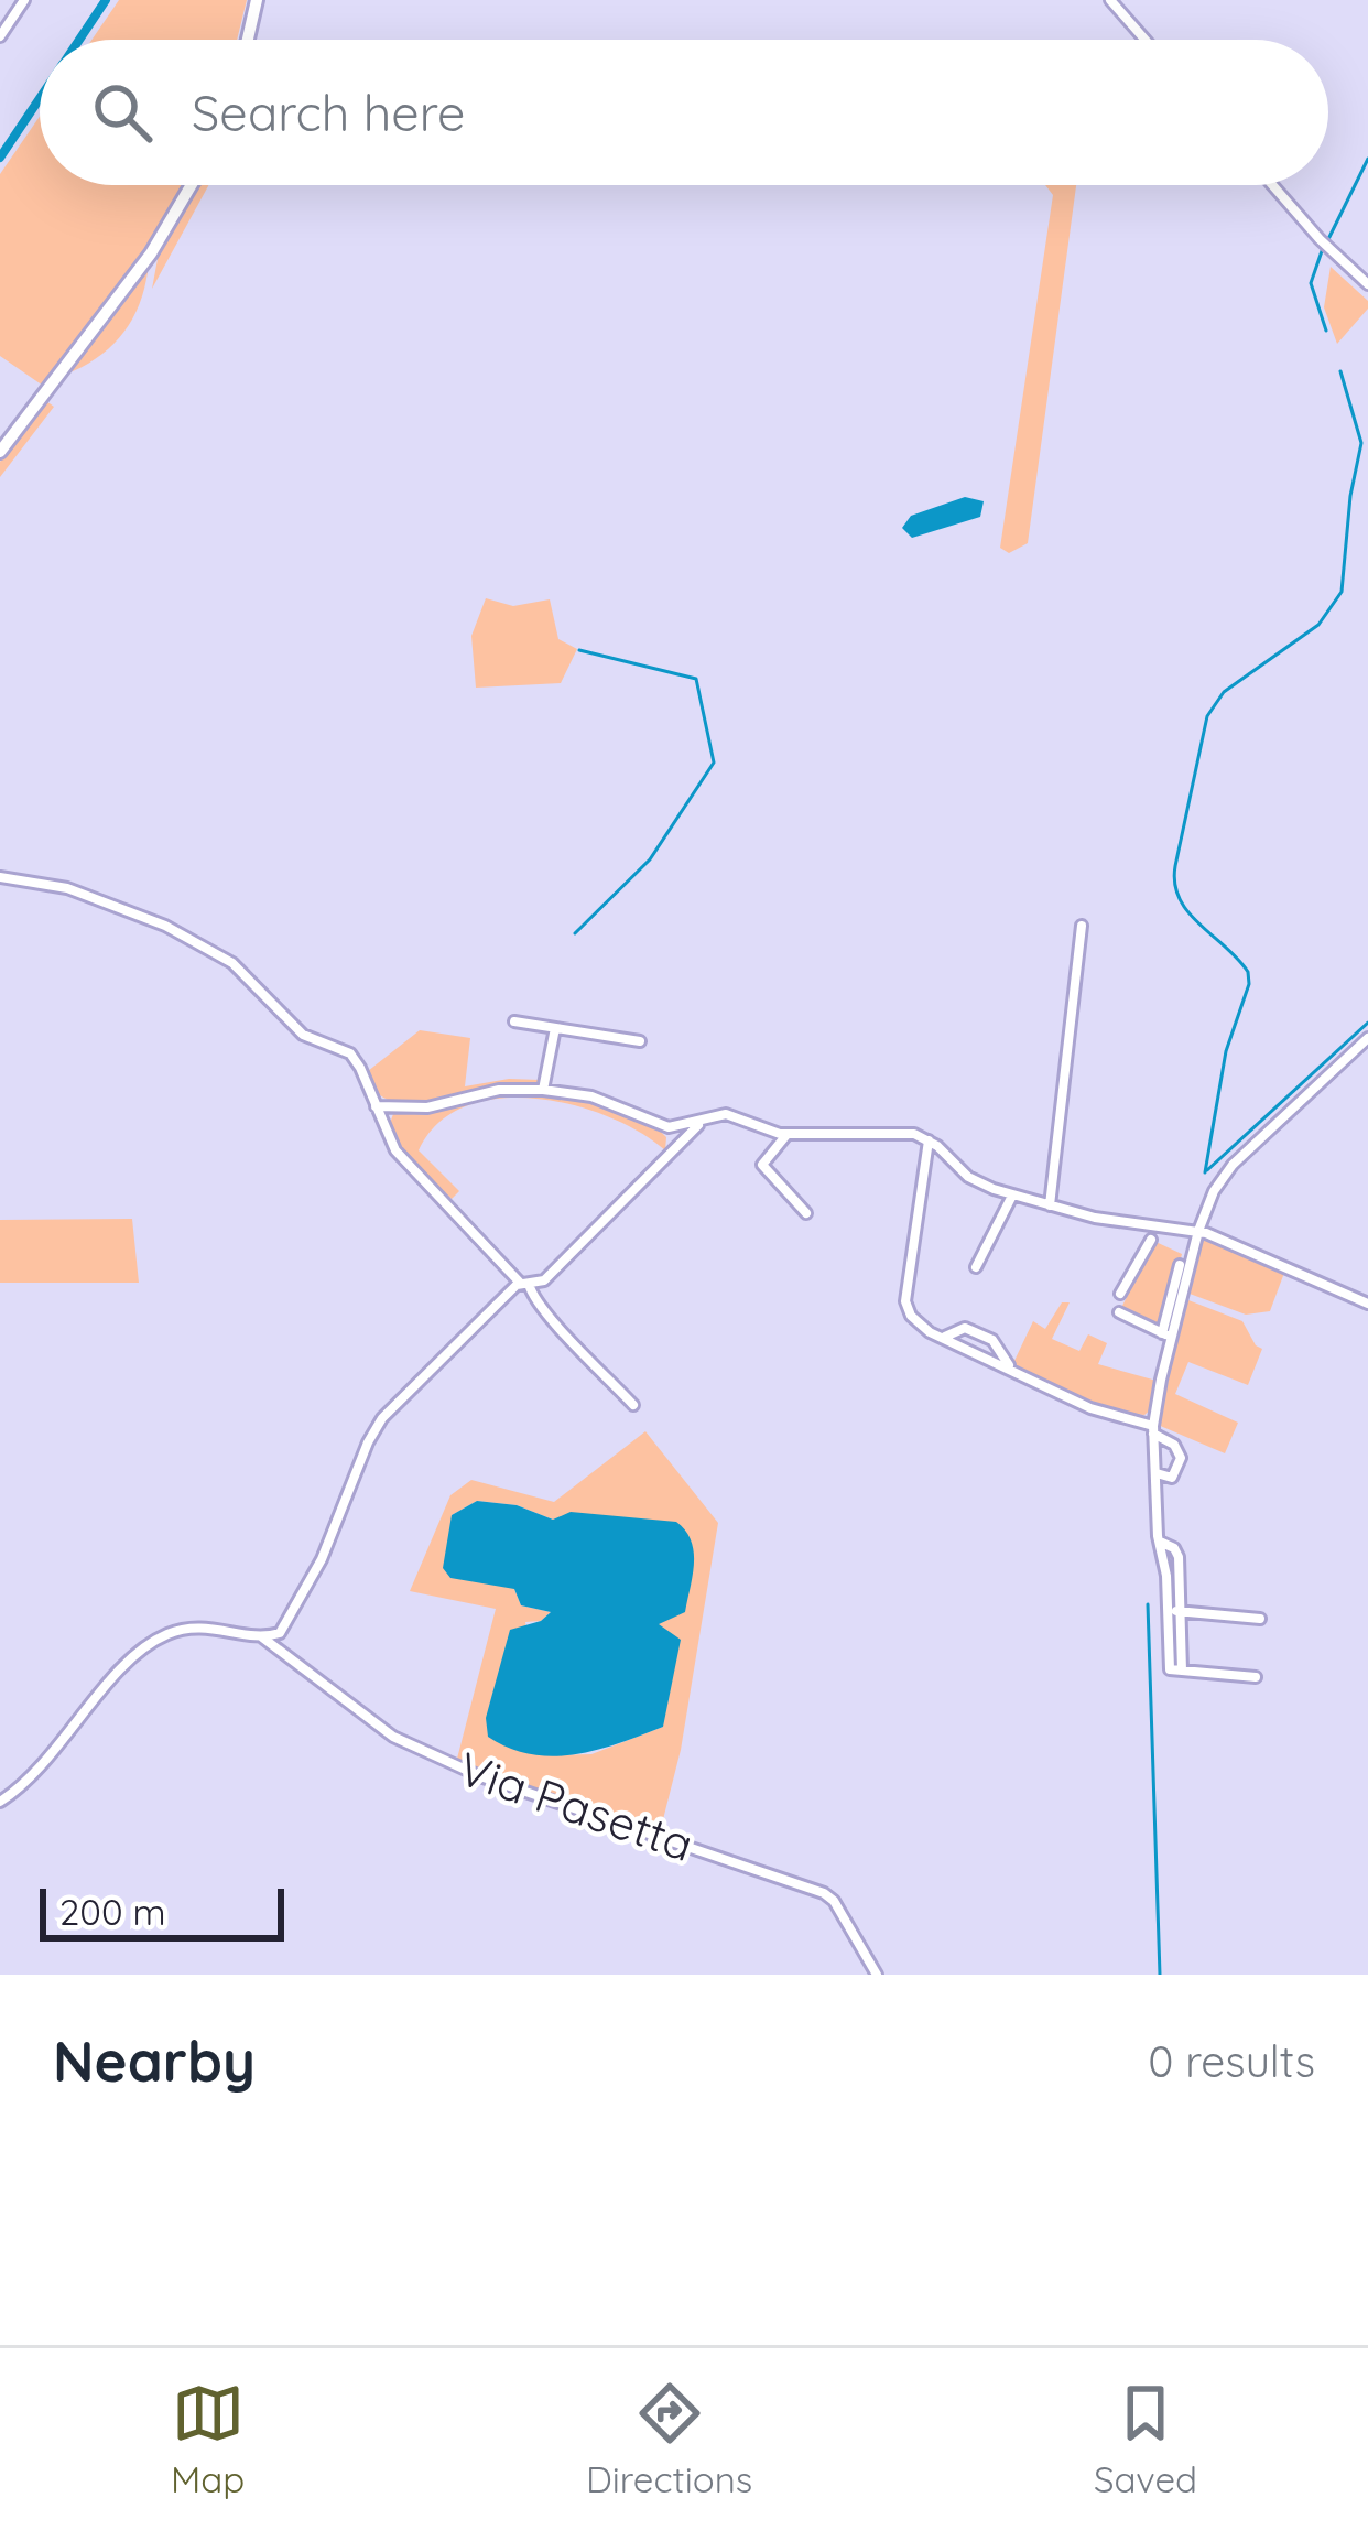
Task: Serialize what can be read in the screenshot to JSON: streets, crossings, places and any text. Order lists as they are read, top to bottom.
{
  "streets": {
    "street": ["Via Pasetta"]
  },
  "scale_bar": "200 m",
  "page": {
    "search": "Search here",
    "scale": "200 m",
    "heading": ["Nearby", "0 results"],
    "nav": ["Map", "Directions", "Saved"]
  }
}
